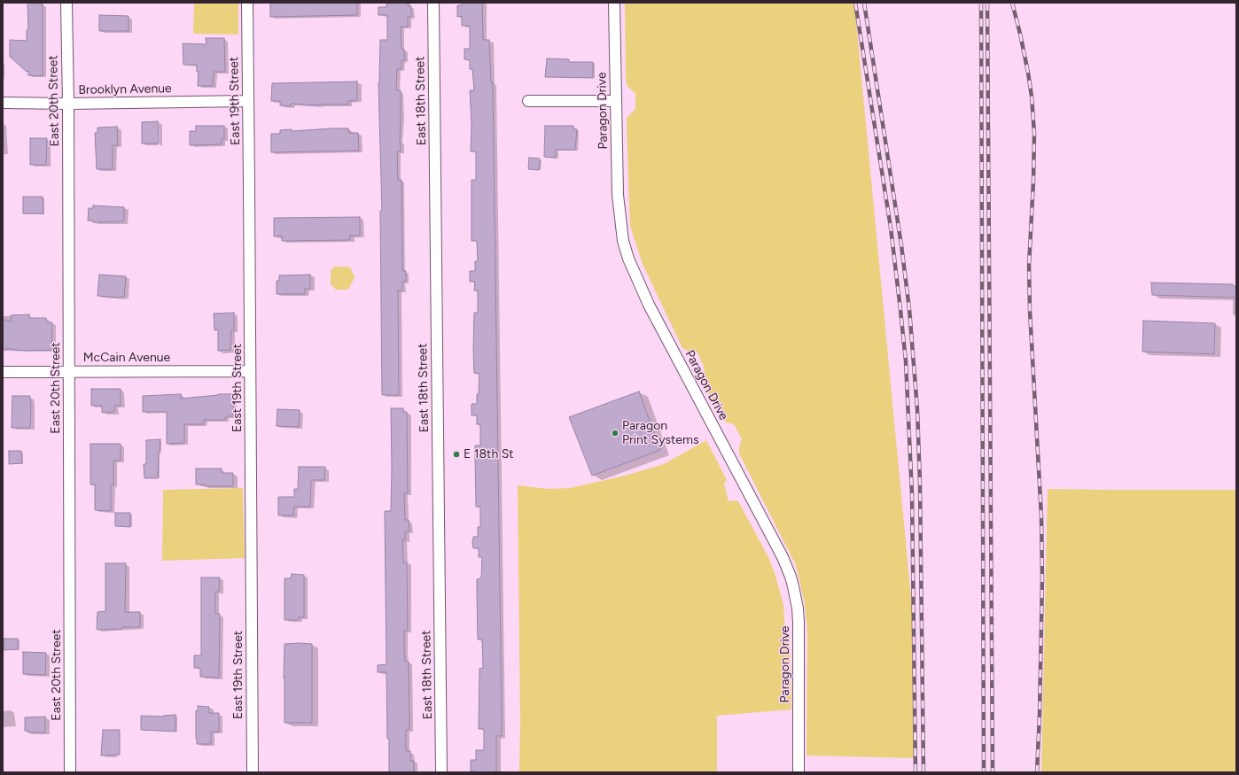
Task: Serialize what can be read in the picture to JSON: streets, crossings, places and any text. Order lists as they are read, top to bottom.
{
  "streets": {
    "street": [
      "Brooklyn Avenue",
      "East 20th Street",
      "East 19th Street",
      "East 18th Street",
      "Paragon Drive",
      "McCain Avenue"
    ]
  },
  "crossings": [
    ["Brooklyn Avenue", "East 20th Street"],
    ["Brooklyn Avenue", "East 19th Street"],
    ["East 20th Street", "McCain Avenue"],
    ["East 19th Street", "McCain Avenue"]
  ],
  "places": ["Paragon Print Systems", "E 18th St"]
}
